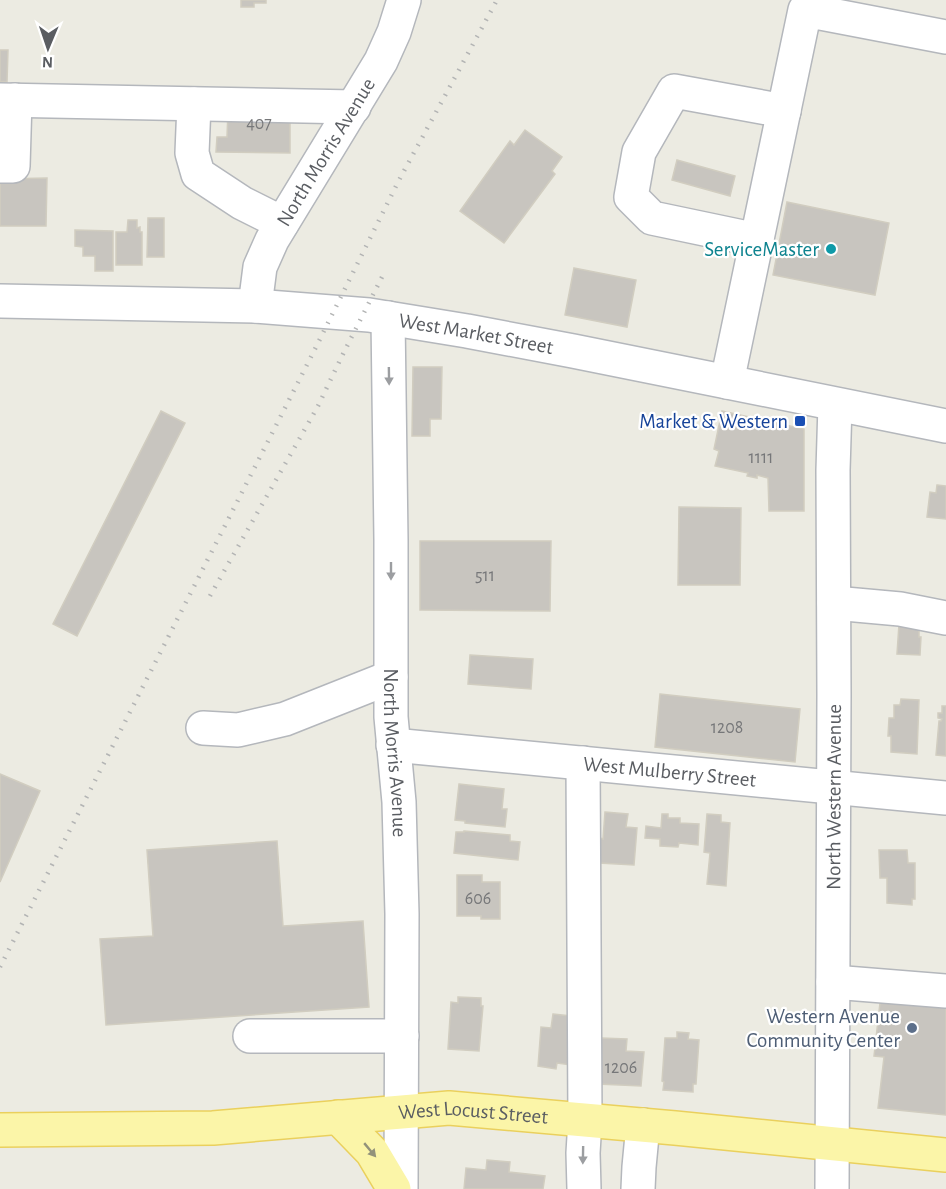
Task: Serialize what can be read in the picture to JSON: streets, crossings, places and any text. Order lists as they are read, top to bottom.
{
  "streets": {
    "main road": ["West Locust Street"],
    "street": [
      "North Morris Avenue",
      "West Market Street",
      "West Mulberry Street",
      "North Western Avenue"
    ]
  },
  "crossings": [
    ["North Morris Avenue", "West Market Street"],
    ["North Morris Avenue", "West Mulberry Street"],
    ["North Morris Avenue", "West Locust Street"],
    ["West Market Street", "North Western Avenue"],
    ["West Mulberry Street", "North Western Avenue"],
    ["North Western Avenue", "West Locust Street"]
  ],
  "places": {
    "other": ["ServiceMaster", "Western Avenue Community Center"],
    "transit": ["Market & Western"]
  },
  "house_numbers": [
    "407",
    "1111",
    "511",
    "1208",
    "606",
    "1206"
  ],
  "north": "bottom"
}
